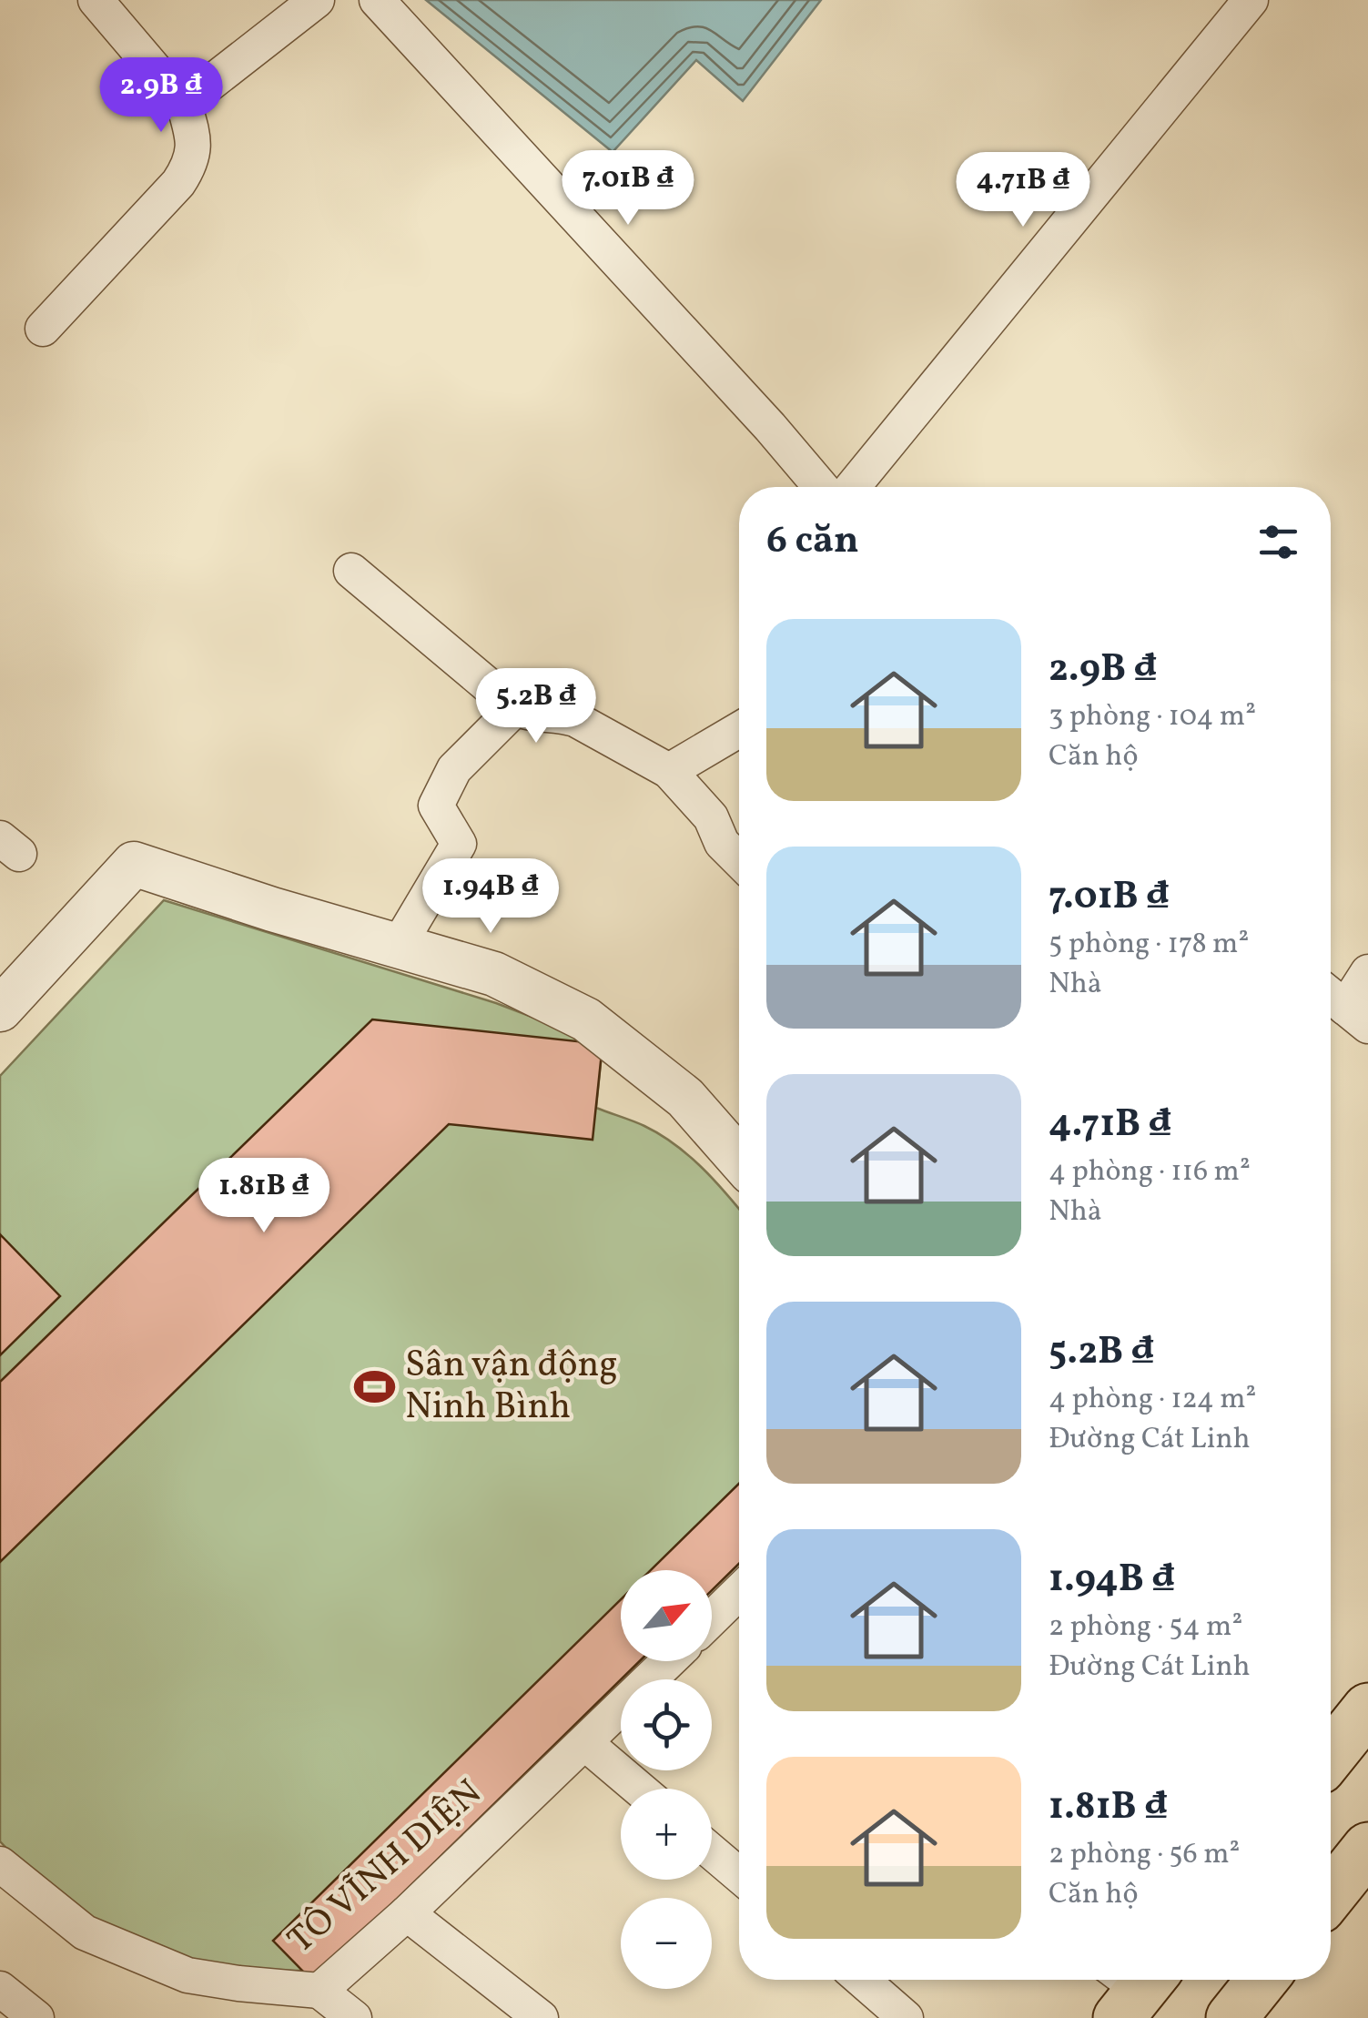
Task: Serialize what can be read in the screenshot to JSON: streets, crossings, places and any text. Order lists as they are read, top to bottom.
{
  "streets": {
    "street": ["TÔ VĨNH DIỆN"]
  },
  "places": {
    "sports": ["Sân vận động Ninh Bình"]
  },
  "north": "top right",
  "page": {
    "price": [
      "2.9B ₫",
      "7.01B ₫",
      "4.71B ₫",
      "5.2B ₫",
      "1.94B ₫",
      "1.81B ₫"
    ],
    "heading": "6 căn",
    "list": [
      {
        "name": "2.9B ₫",
        "note": "3 phòng · 104 m² · Căn hộ"
      },
      {
        "name": "7.01B ₫",
        "note": "5 phòng · 178 m² · Nhà"
      },
      {
        "name": "4.71B ₫",
        "note": "4 phòng · 116 m² · Nhà"
      },
      {
        "name": "5.2B ₫",
        "note": "4 phòng · 124 m² · Đường Cát Linh"
      },
      {
        "name": "1.94B ₫",
        "note": "2 phòng · 54 m² · Đường Cát Linh"
      },
      {
        "name": "1.81B ₫",
        "note": "2 phòng · 56 m² · Căn hộ"
      }
    ],
    "map_buttons": ["+", "−"]
  }
}
